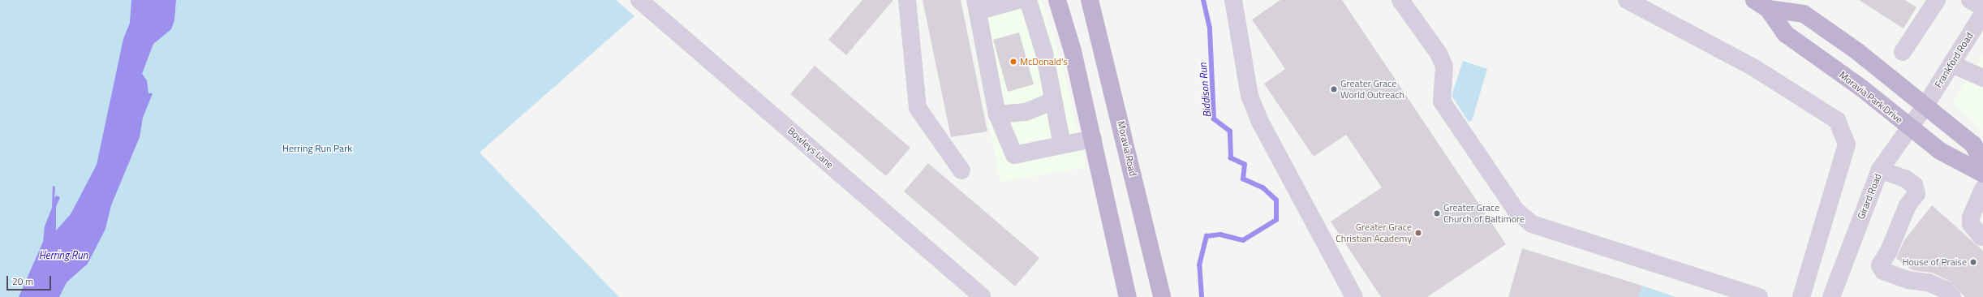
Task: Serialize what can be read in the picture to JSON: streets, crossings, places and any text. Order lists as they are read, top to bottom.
{
  "streets": {
    "main road": ["Moravia Park Drive", "Moravia Road"],
    "street": ["Frankford Road", "Bowleys Lane", "Girard Road"]
  },
  "crossings": [
    ["Frankford Road", "Moravia Park Drive"],
    ["Frankford Road", "Girard Road"],
    ["Moravia Park Drive", "Girard Road"]
  ],
  "water": ["Biddison Run", "Herring Run"],
  "parks": ["Herring Run Park"],
  "places": [
    "McDonald's",
    "Greater Grace World Outreach",
    "Greater Grace Church of Baltimore",
    "Greater Grace Christian Academy",
    "House of Praise"
  ],
  "scale_bar": "20 m"
}
